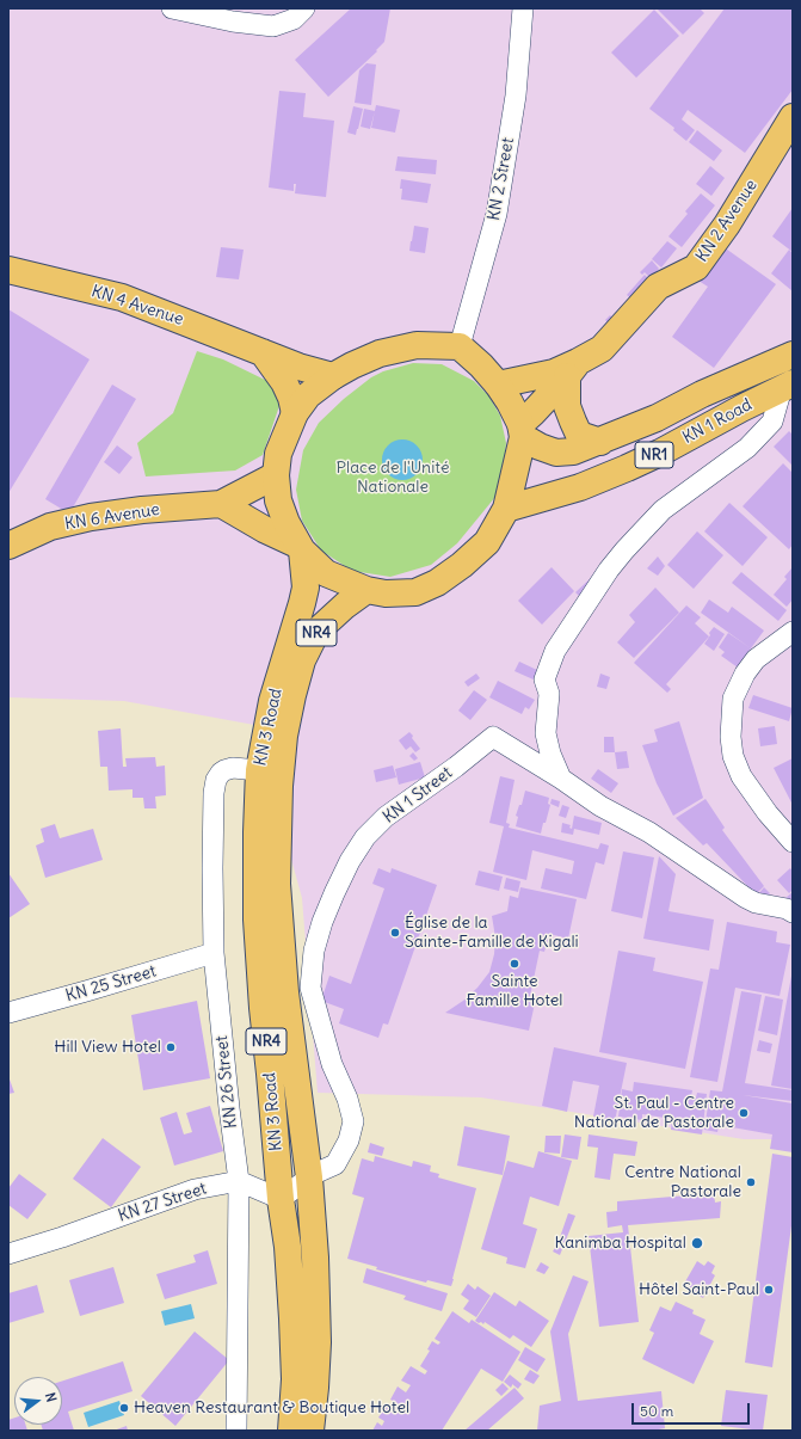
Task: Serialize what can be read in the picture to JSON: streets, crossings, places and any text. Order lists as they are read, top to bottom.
{
  "streets": {
    "main road": [
      "KN 2 Avenue",
      "KN 4 Avenue",
      "KN 1 Road",
      "NR1",
      "KN 6 Avenue",
      "NR4",
      "KN 3 Road"
    ],
    "street": [
      "KN 2 Street",
      "KN 1 Street",
      "KN 25 Street",
      "KN 26 Street",
      "KN 27 Street"
    ]
  },
  "crossings": [
    ["KN 2 Avenue", "KN 1 Road"],
    ["KN 3 Road", "KN 1 Street"],
    ["KN 3 Road", "KN 26 Street"],
    ["KN 25 Street", "KN 26 Street"],
    ["KN 26 Street", "KN 27 Street"]
  ],
  "parks": ["Place de l'Unité Nationale"],
  "places": [
    "Église de la Sainte-Famille de Kigali",
    "Sainte Famille Hotel",
    "Hill View Hotel",
    "St. Paul - Centre National de Pastorale",
    "Centre National Pastorale",
    "Kanimba Hospital",
    "Hôtel Saint-Paul",
    "Heaven Restaurant & Boutique Hotel"
  ],
  "scale_bar": "50 m",
  "north": "right"
}
